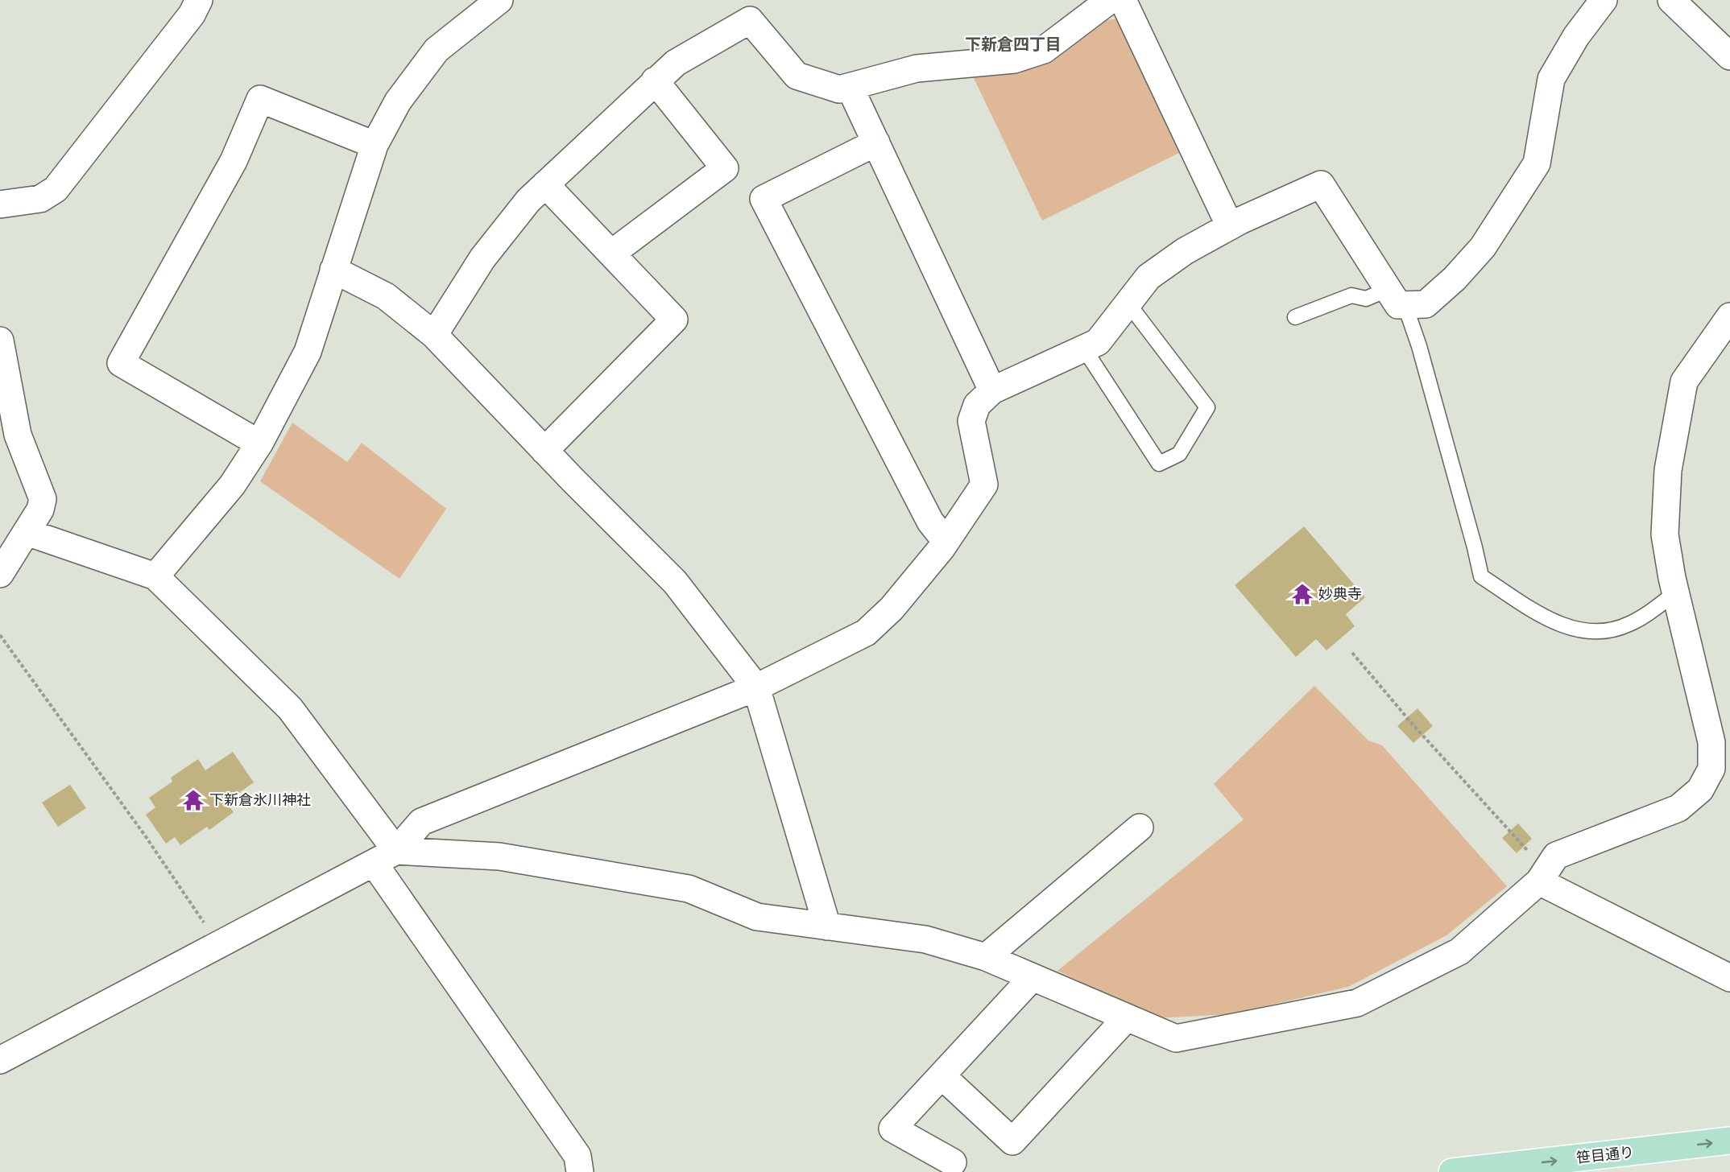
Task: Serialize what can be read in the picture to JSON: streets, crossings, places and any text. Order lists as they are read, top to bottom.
{
  "streets": {
    "main road": ["笹目通り"]
  },
  "one_way": ["笹目通り"],
  "districts": ["下新倉四丁目"],
  "places": {
    "temple": ["妙典寺", "下新倉氷川神社"]
  }
}
